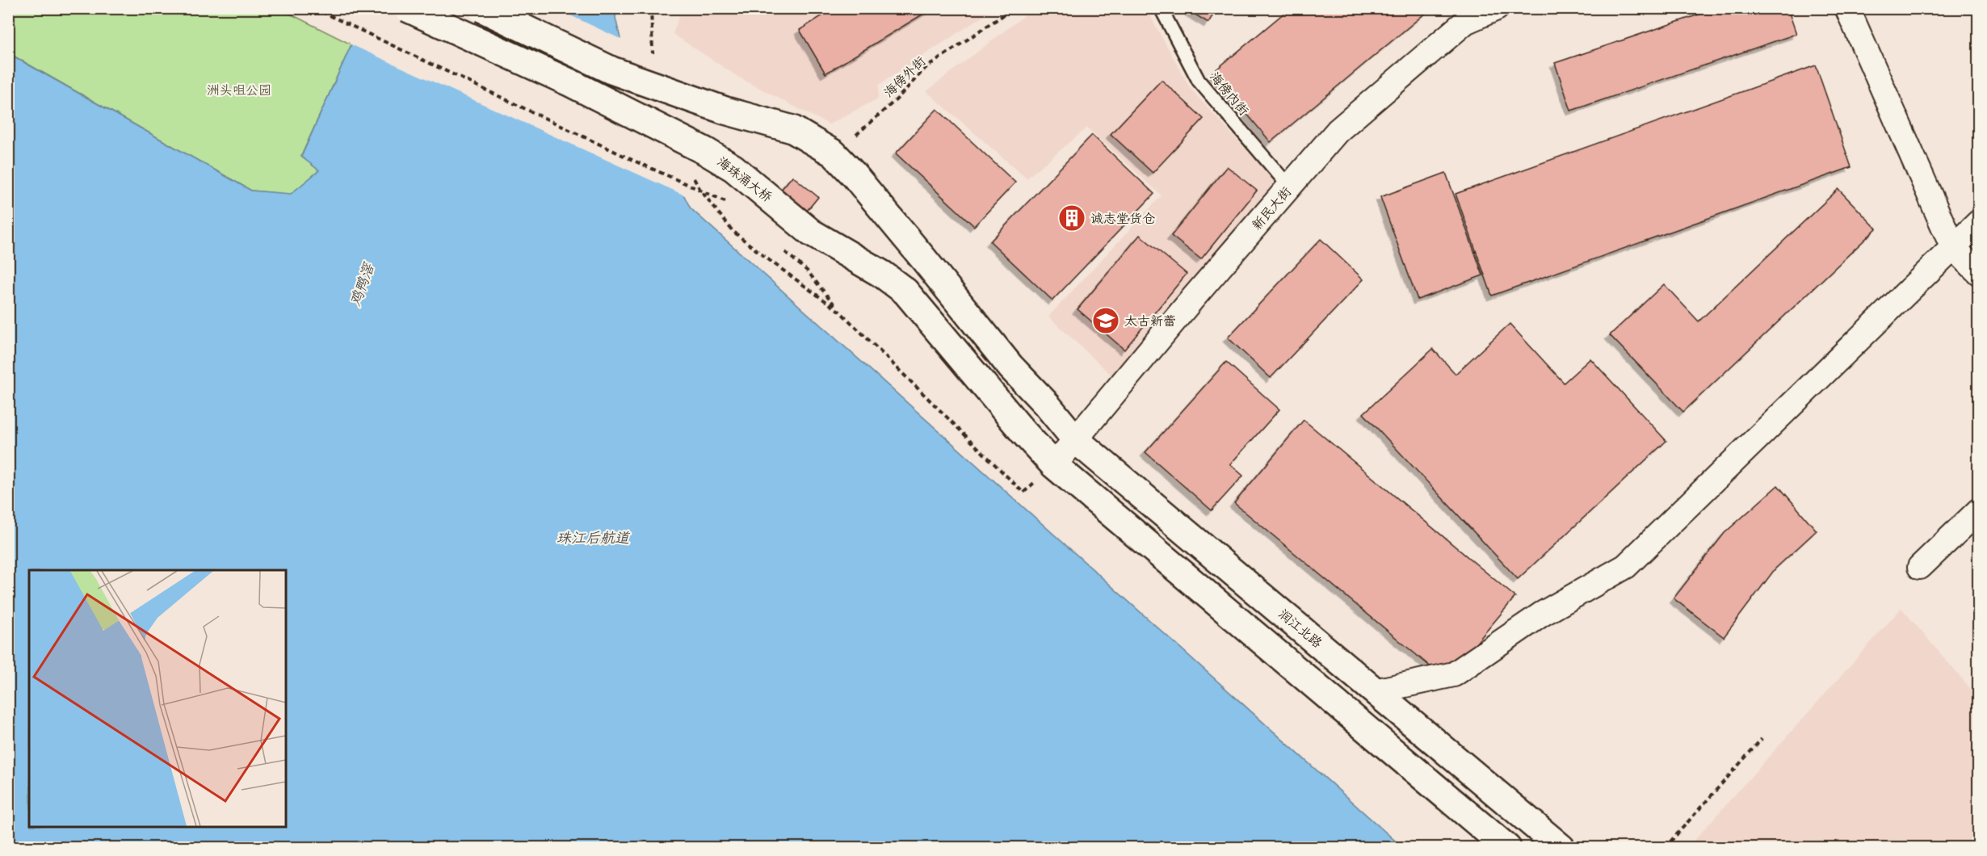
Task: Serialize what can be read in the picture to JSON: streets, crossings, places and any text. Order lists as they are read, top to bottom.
{
  "streets": {
    "main road": ["海珠涌大桥", "润江北路"],
    "street": ["新民大街"],
    "lane": ["海傍内街"],
    "path": ["海傍外街"]
  },
  "crossings": [
    ["海傍内街", "新民大街"],
    ["海珠涌大桥", "新民大街"],
    ["新民大街", "润江北路"]
  ],
  "water": ["鸡鸭滘", "珠江后航道"],
  "parks": ["洲头咀公园"],
  "places": {
    "building": ["诚志堂货仓"],
    "school or university": ["太古新蕾"]
  }
}
